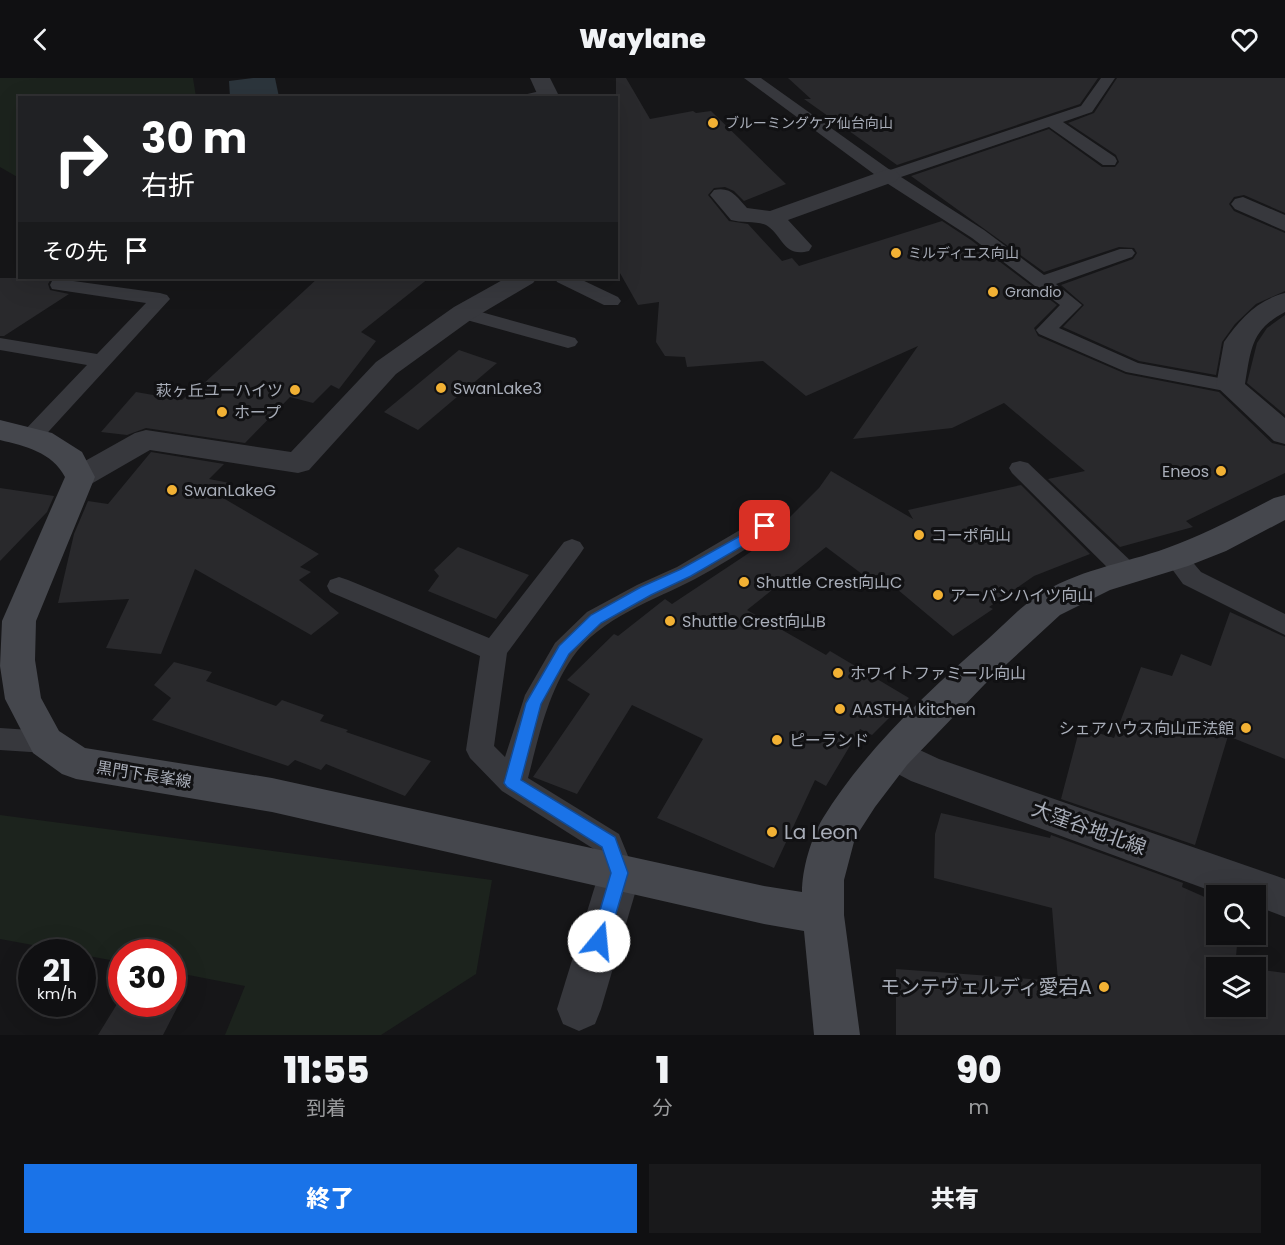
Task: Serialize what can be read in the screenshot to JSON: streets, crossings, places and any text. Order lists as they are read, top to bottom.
{
  "streets": {
    "street": ["黒門下長峯線", "大窪谷地北線"]
  },
  "places": [
    "ブルーミングケア仙台向山",
    "ミルディエス向山",
    "Grandio",
    "SwanLake3",
    "萩ヶ丘ユーハイツ",
    "ホープ",
    "Eneos",
    "SwanLakeG",
    "コーポ向山",
    "Shuttle Crest向山C",
    "アーバンハイツ向山",
    "Shuttle Crest向山B",
    "ホワイトファミール向山",
    "AASTHA kitchen",
    "シェアハウス向山正法館",
    "ピーランド",
    "La Leon",
    "モンテヴェルディ愛宕A"
  ],
  "page": {
    "header": "Waylane",
    "turn": ["30 m", "右折"],
    "then": "その先",
    "speed": "21 km/h",
    "limit": "30",
    "eta": [
      "11:55",
      "到着",
      "1",
      "分",
      "90",
      "m"
    ],
    "buttons": ["終了", "共有"]
  }
}
